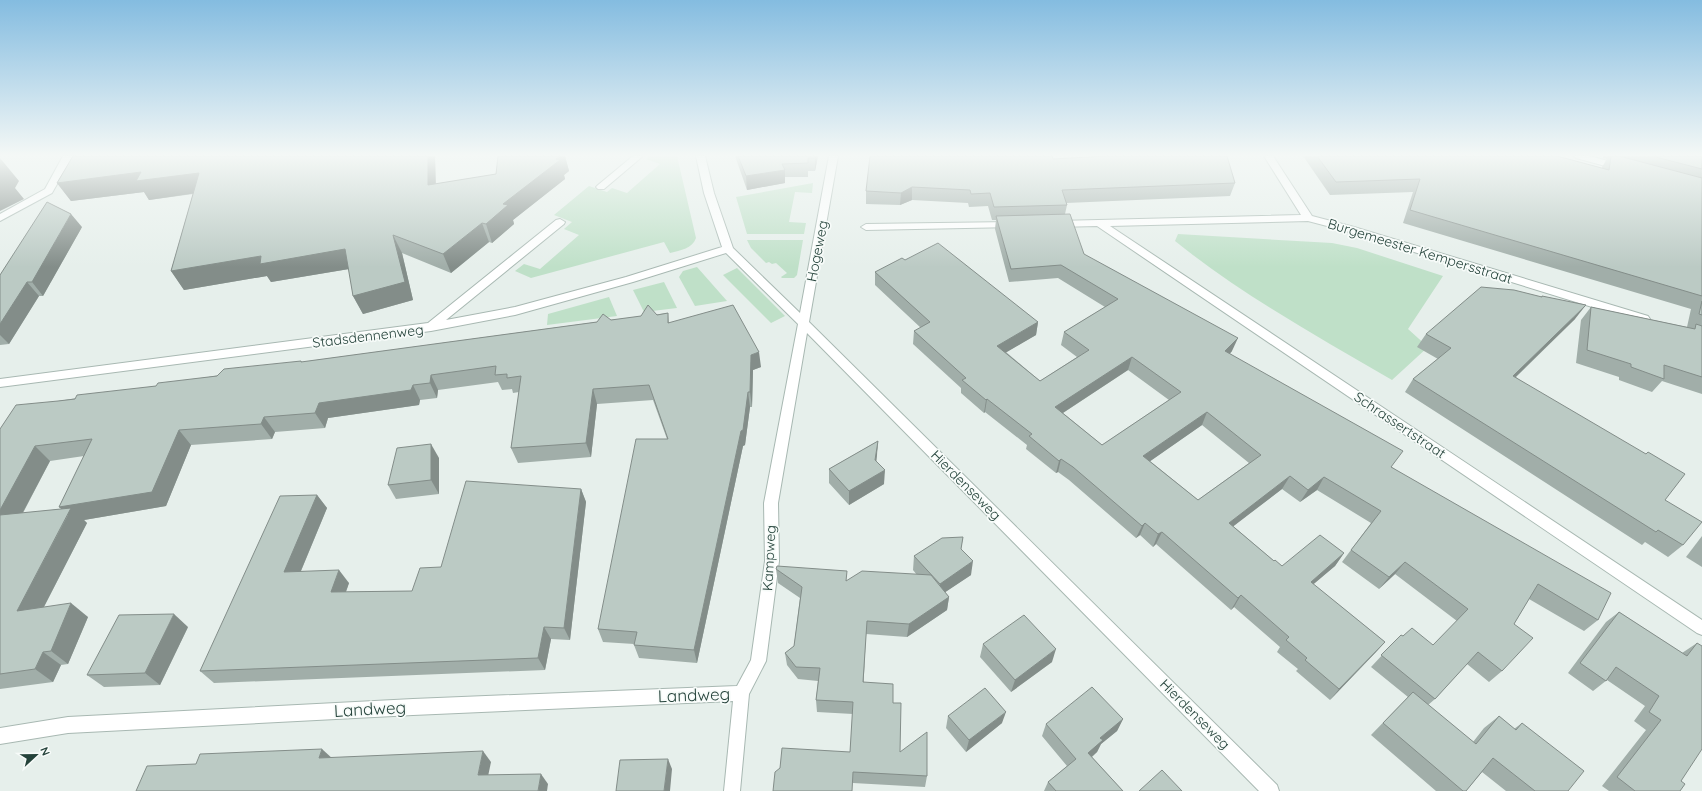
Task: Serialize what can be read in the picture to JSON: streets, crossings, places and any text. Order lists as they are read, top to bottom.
{
  "streets": {
    "street": [
      "Hogeweg",
      "Burgemeester Kempersstraat",
      "Stadsdennenweg",
      "Schrassertstraat",
      "Hierdenseweg",
      "Kampweg",
      "Landweg"
    ]
  },
  "crossings": [
    ["Hogeweg", "Hierdenseweg"],
    ["Hogeweg", "Kampweg"],
    ["Burgemeester Kempersstraat", "Schrassertstraat"],
    ["Stadsdennenweg", "Hierdenseweg"],
    ["Hierdenseweg", "Kampweg"],
    ["Kampweg", "Landweg"]
  ],
  "north": "right"
}
